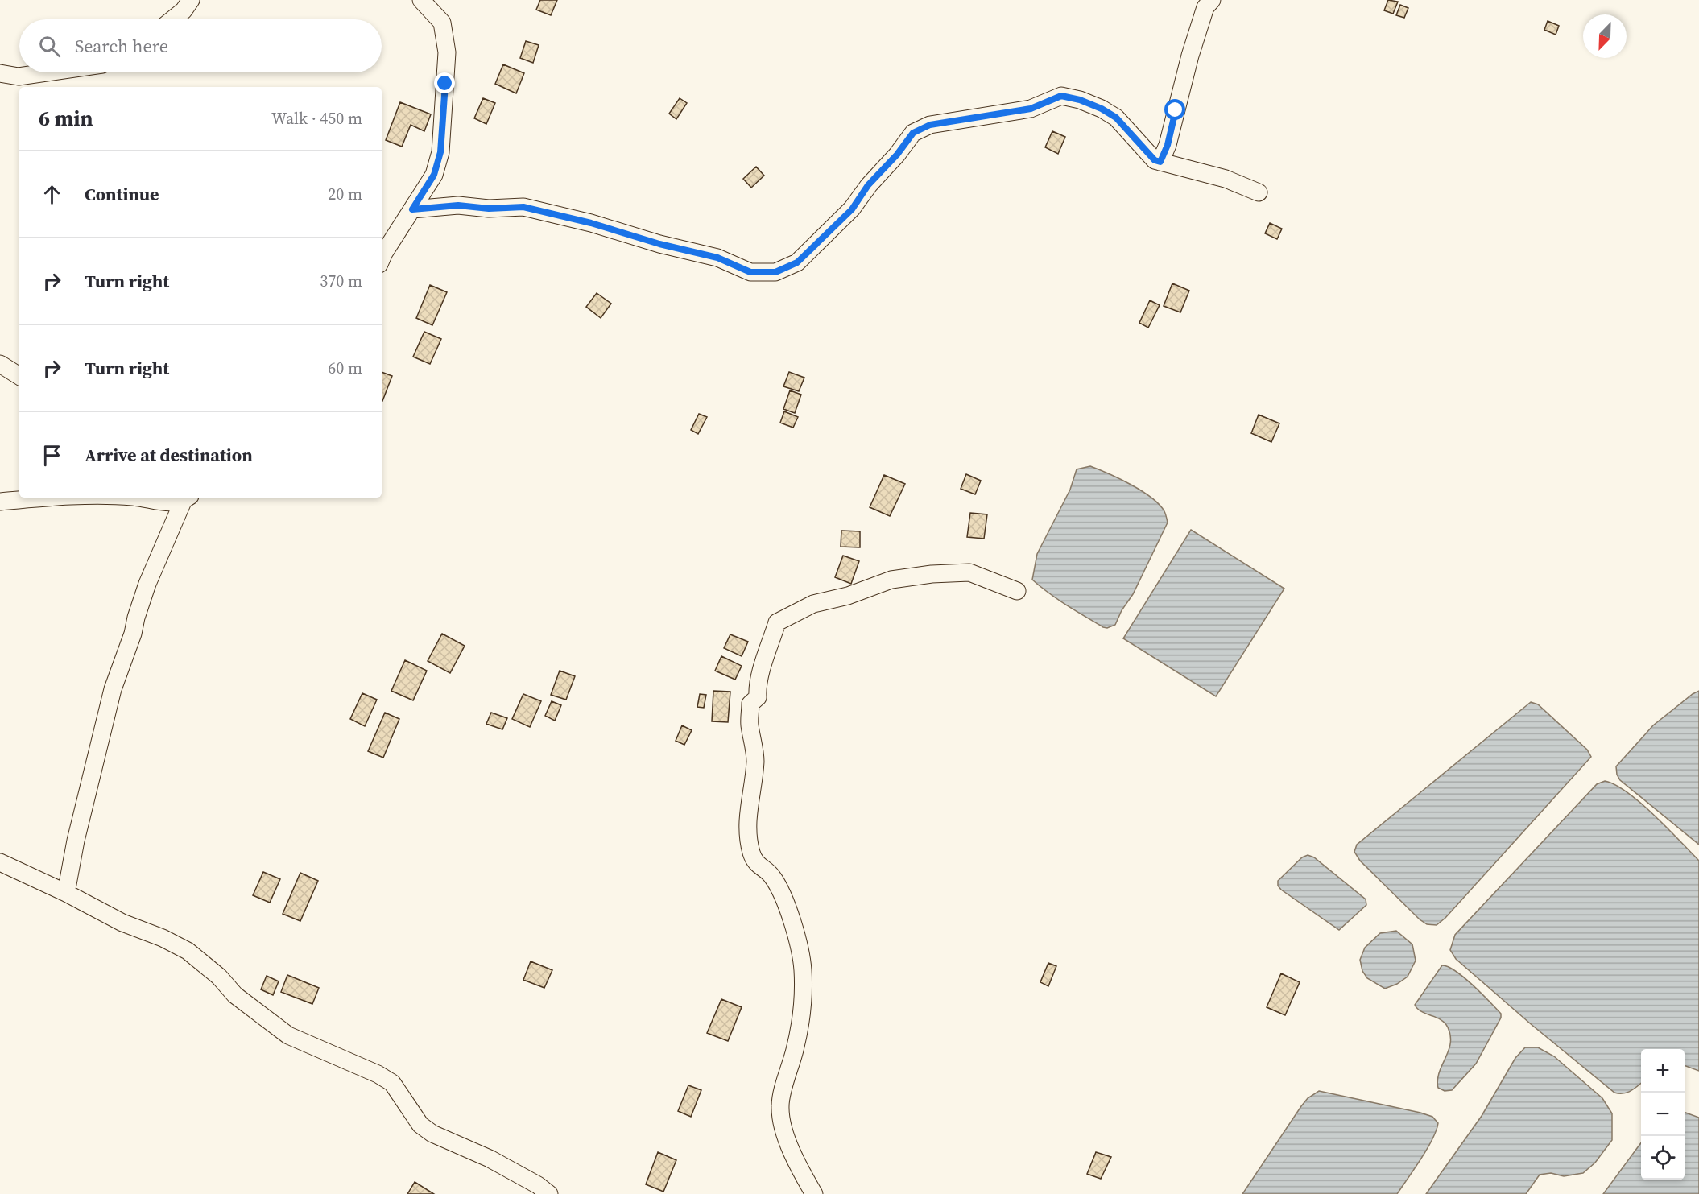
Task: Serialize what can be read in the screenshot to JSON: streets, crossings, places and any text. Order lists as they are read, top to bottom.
{
  "north": "bottom left",
  "page": {
    "search": "Search here",
    "heading": ["6 min", "Walk · 450 m"],
    "list": [
      ["Continue", "20 m"],
      ["Turn right", "370 m"],
      ["Turn right", "60 m"],
      "Arrive at destination"
    ],
    "map_buttons": ["+", "−"]
  }
}
